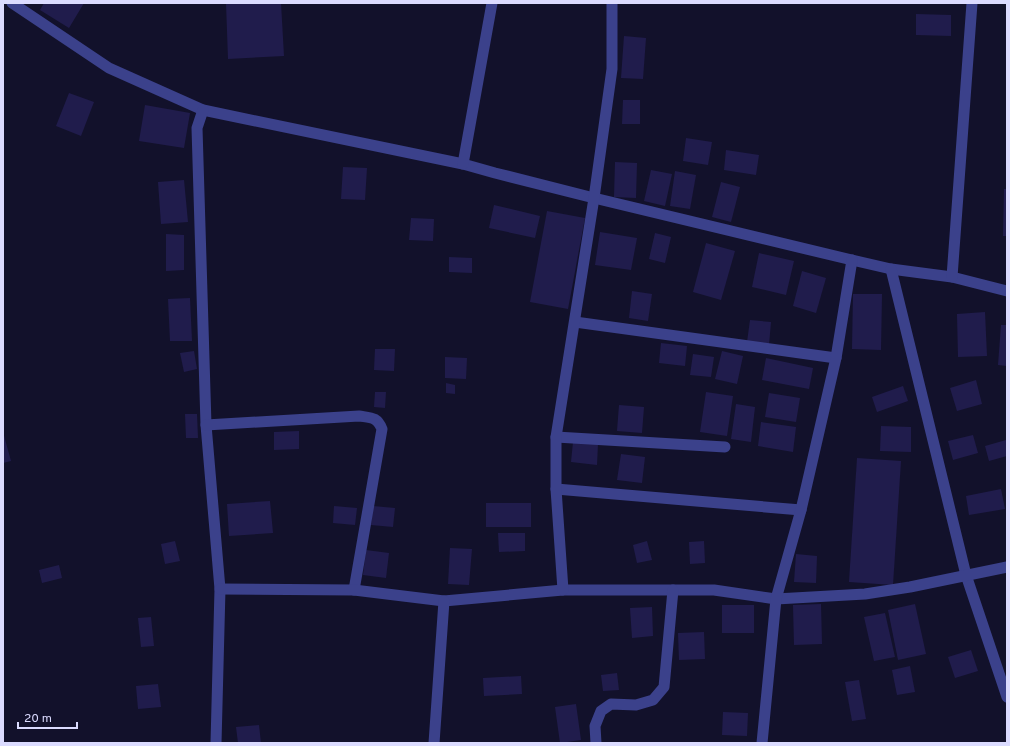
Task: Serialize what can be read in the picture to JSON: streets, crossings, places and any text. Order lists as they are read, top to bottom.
{
  "scale_bar": "20 m"
}
